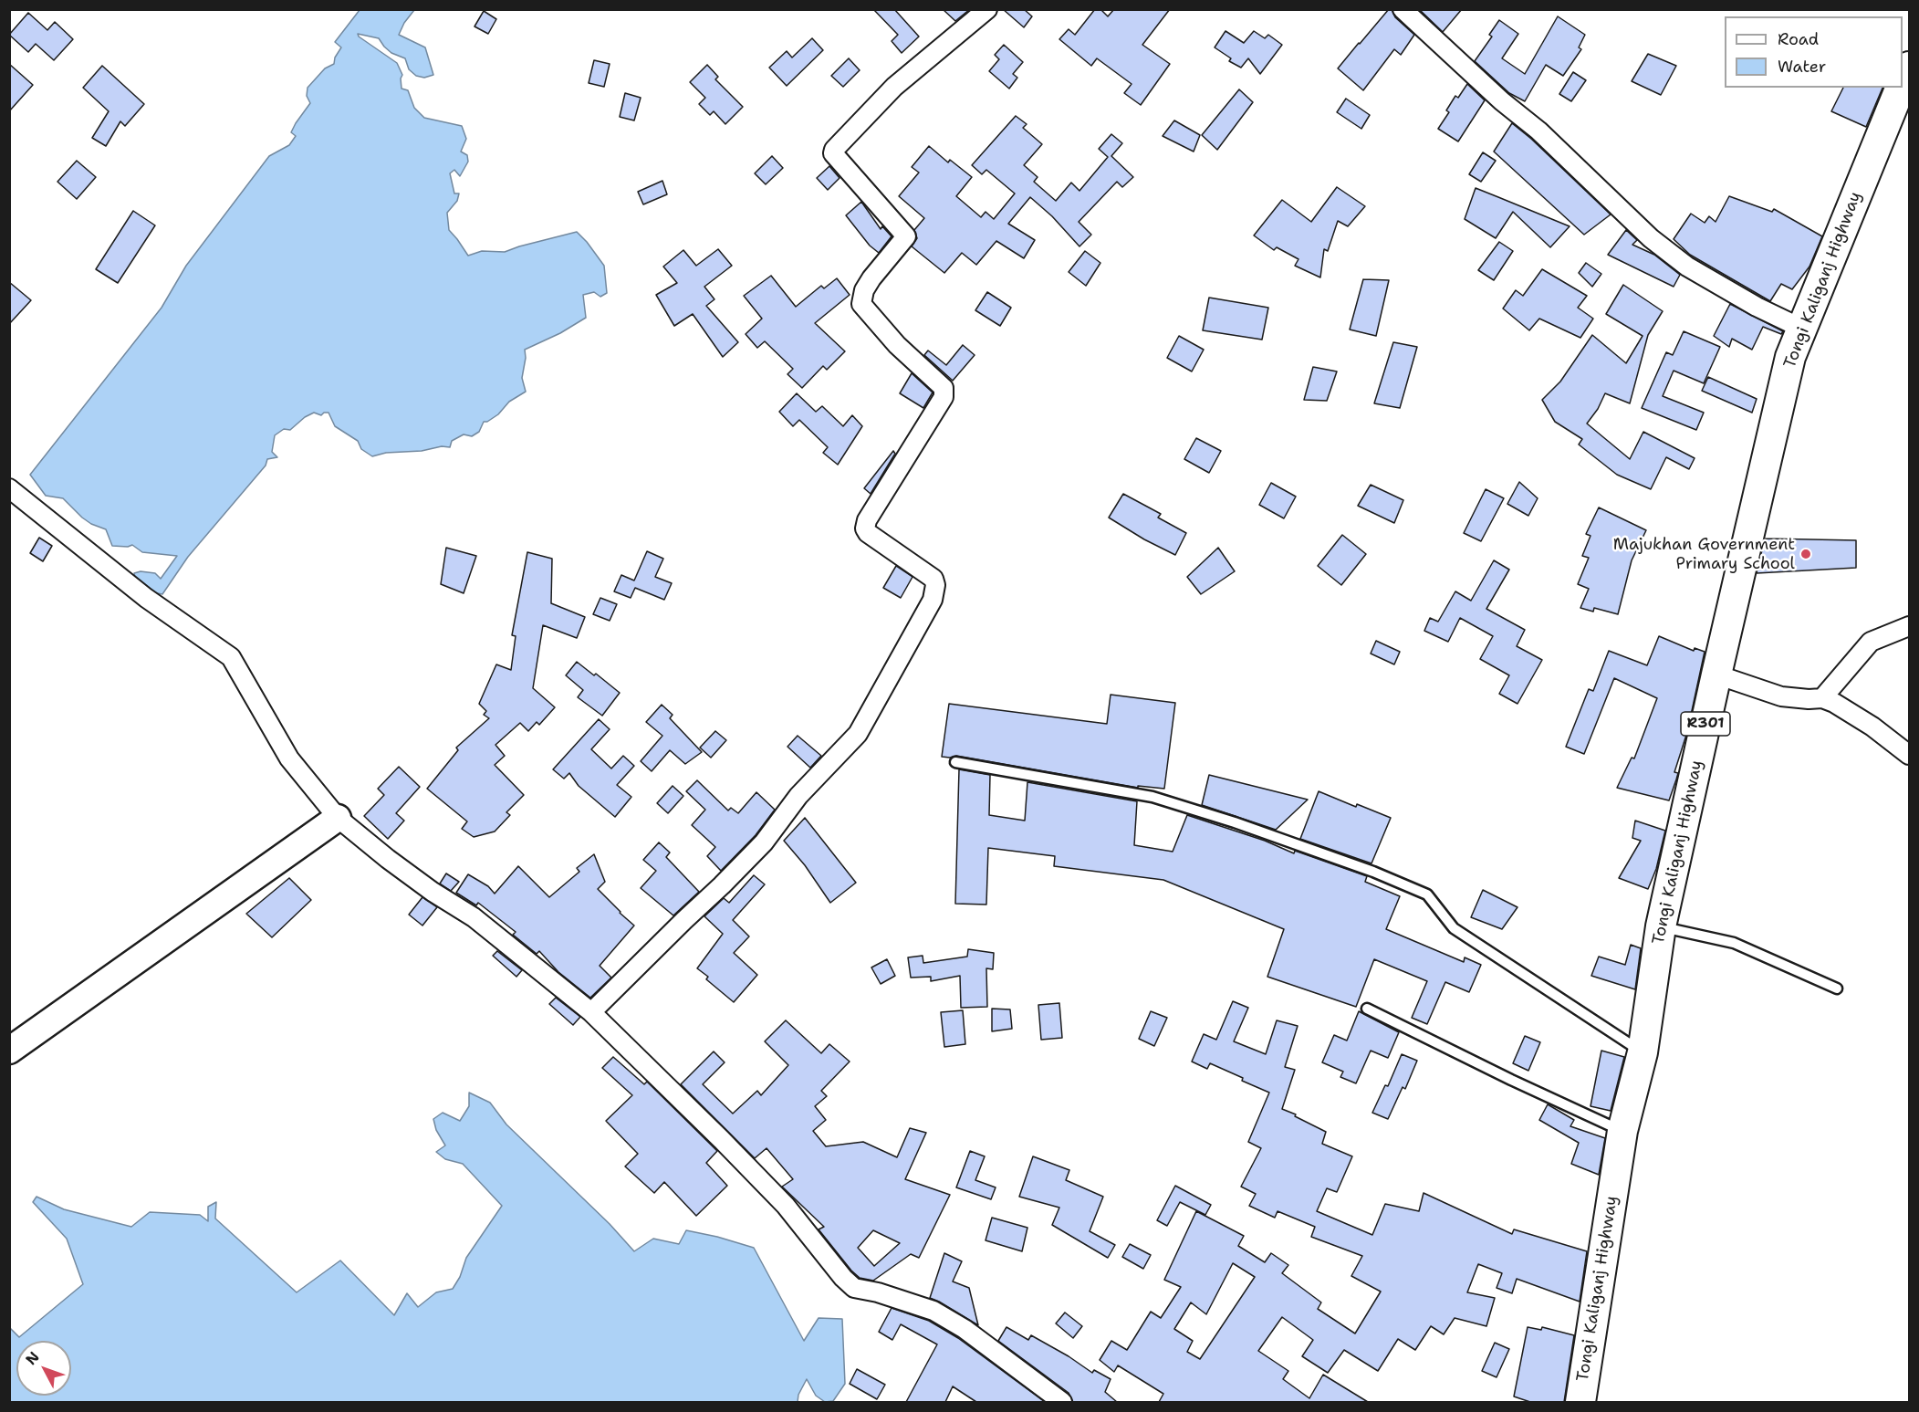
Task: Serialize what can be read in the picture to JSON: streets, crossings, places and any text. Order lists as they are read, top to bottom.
{
  "streets": {
    "main road": ["Tongi Kaliganj Highway", "R301"]
  },
  "places": ["Majukhan Government Primary School"],
  "legend": ["Road", "Water"],
  "north": "top left"
}
